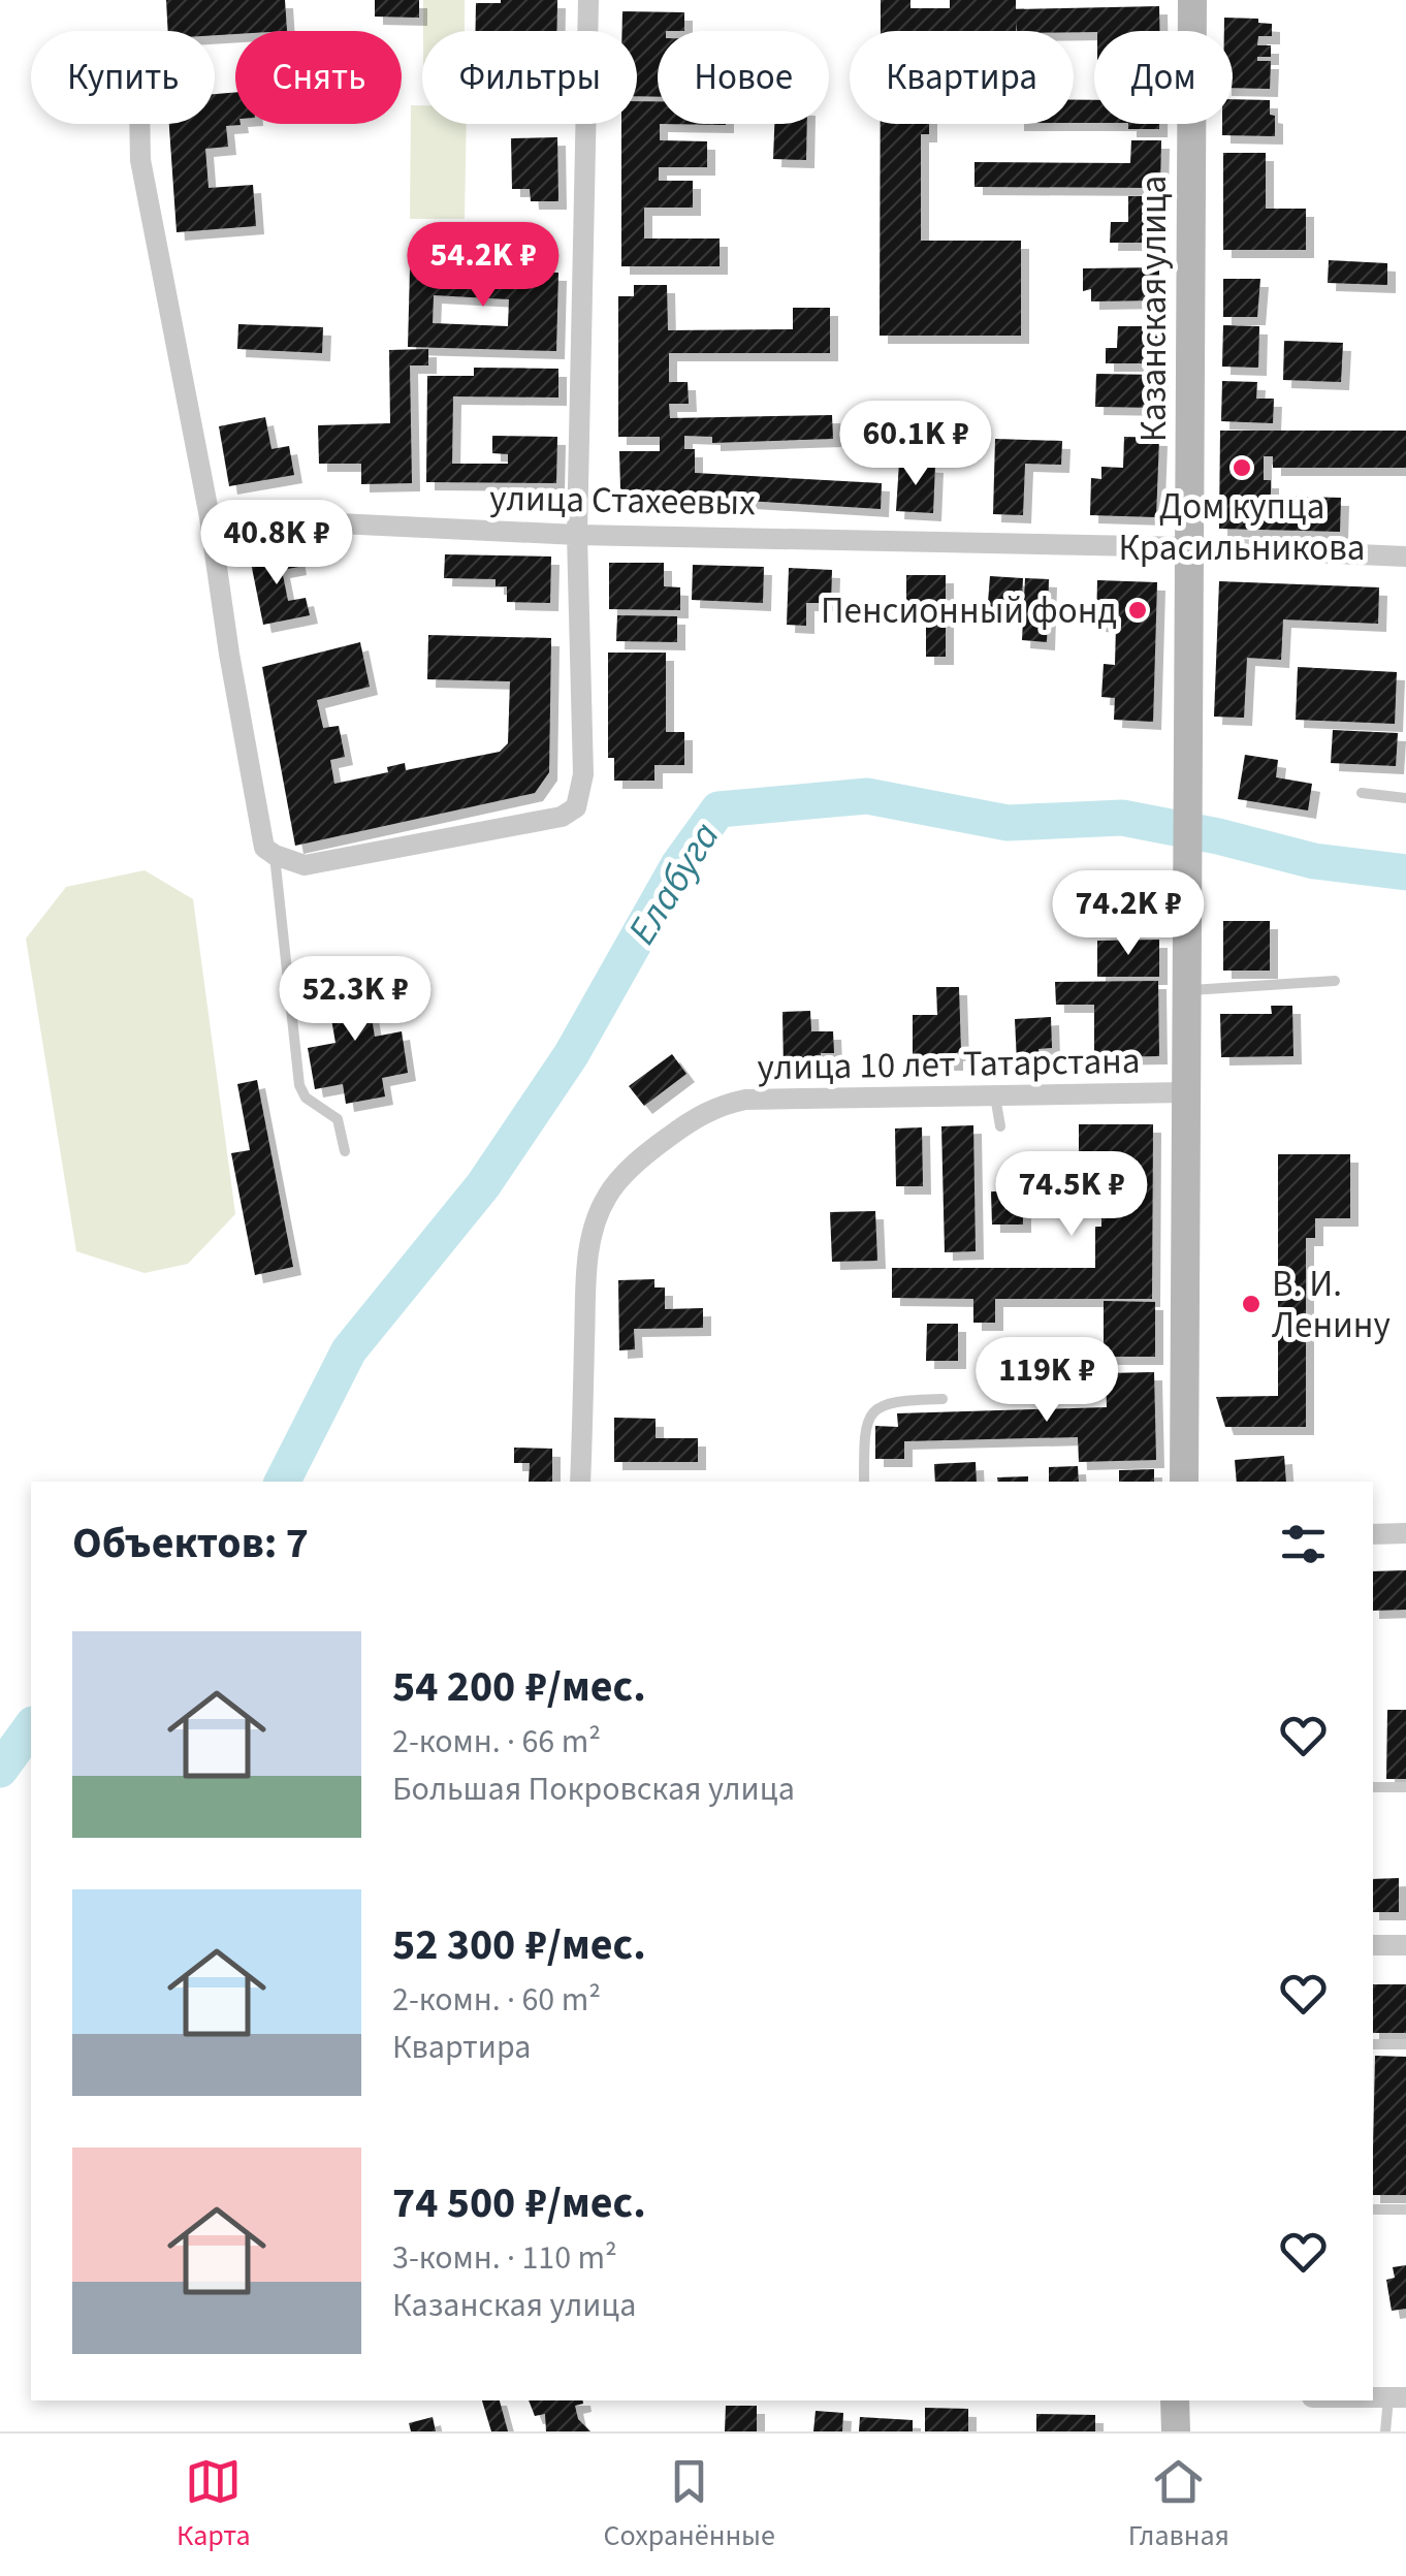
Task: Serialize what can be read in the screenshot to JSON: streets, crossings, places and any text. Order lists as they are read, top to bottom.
{
  "streets": {
    "street": ["Казанская улица", "улица Стахеевых", "улица 10 лет Татарстана"]
  },
  "crossings": [
    ["Казанская улица", "улица Стахеевых"],
    ["Казанская улица", "улица 10 лет Татарстана"]
  ],
  "water": ["Елабуга"],
  "places": ["Дом купца Красильникова", "Пенсионный фонд", "В. И. Ленину"],
  "page": {
    "chip": [
      "Купить",
      "Снять",
      "Фильтры",
      "Новое",
      "Квартира",
      "Дом"
    ],
    "price": [
      "54.2K ₽",
      "60.1K ₽",
      "40.8K ₽",
      "74.2K ₽",
      "52.3K ₽",
      "74.5K ₽",
      "119K ₽"
    ],
    "heading": "Объектов: 7",
    "list": [
      {
        "name": "54 200 ₽/мес.",
        "note": "2-комн. · 66 m² · Большая Покровская улица"
      },
      {
        "name": "52 300 ₽/мес.",
        "note": "2-комн. · 60 m² · Квартира"
      },
      {
        "name": "74 500 ₽/мес.",
        "note": "3-комн. · 110 m² · Казанская улица"
      }
    ],
    "tabs": ["Карта", "Сохранённые", "Главная"]
  }
}
